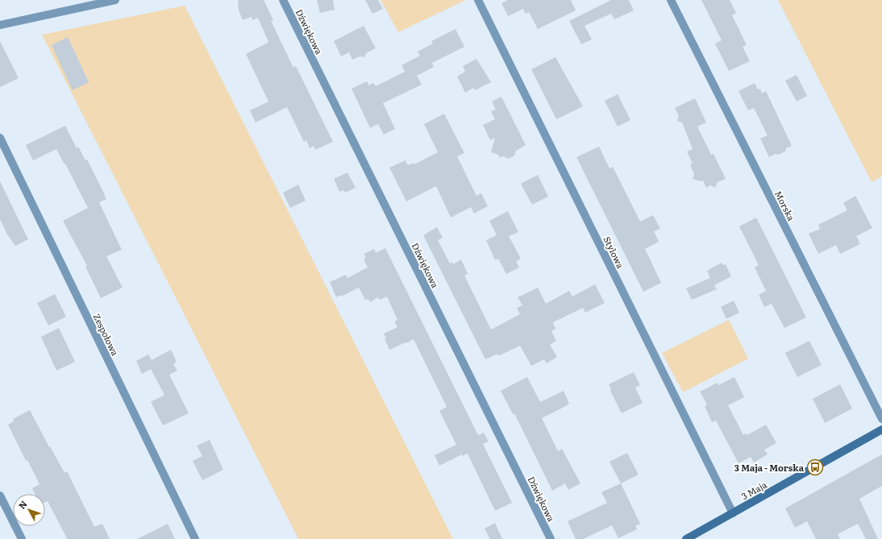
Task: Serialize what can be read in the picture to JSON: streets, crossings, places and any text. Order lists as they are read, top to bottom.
{
  "streets": {
    "street": [
      "Dźwiękowa",
      "Morska",
      "Stylowa",
      "Zespołowa",
      "3 Maja"
    ]
  },
  "crossings": [
    ["Stylowa", "3 Maja"]
  ],
  "places": {
    "bus stop": ["3 Maja - Morska"]
  },
  "north": "top left"
}
